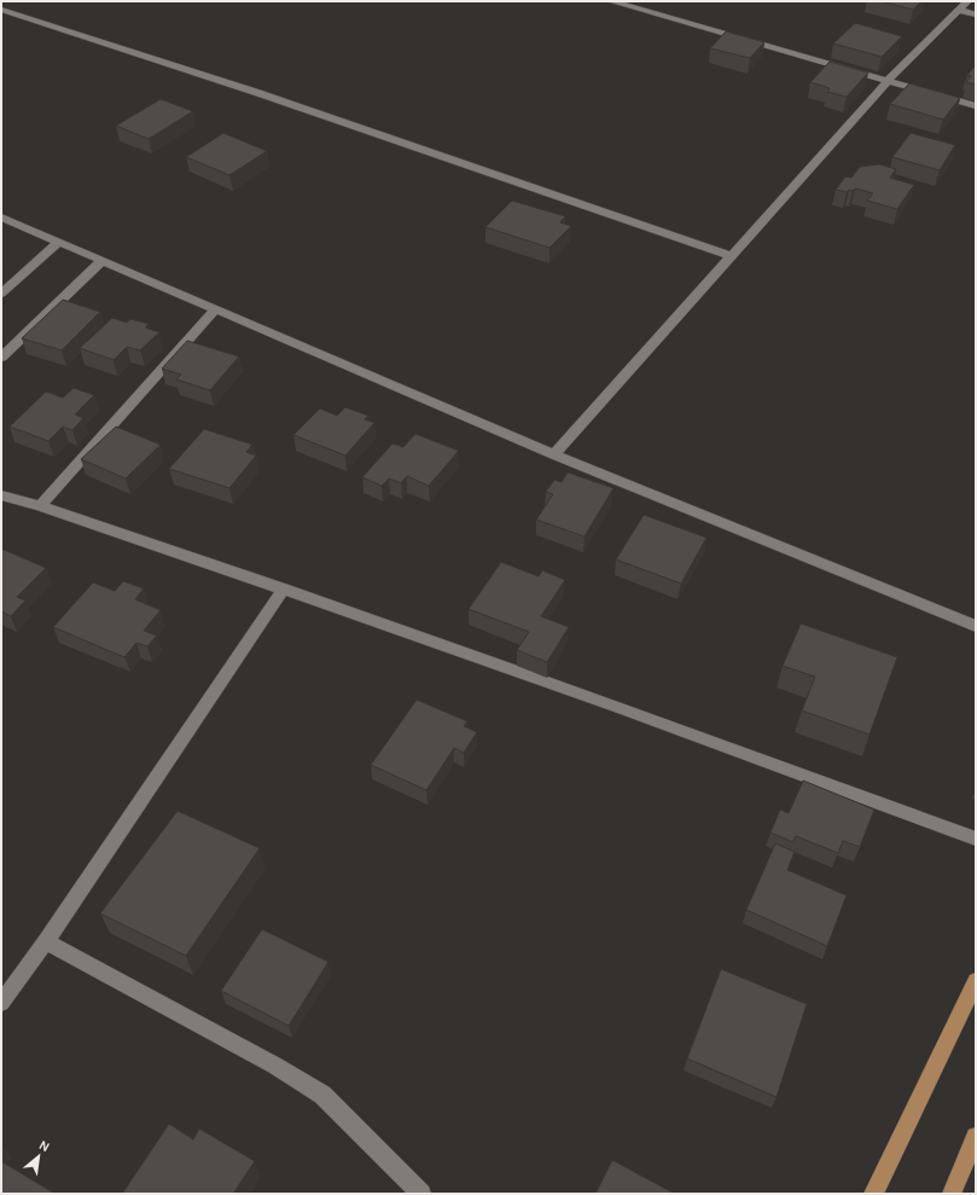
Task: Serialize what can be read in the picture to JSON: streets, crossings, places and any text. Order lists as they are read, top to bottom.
{
  "north": "top right"
}
